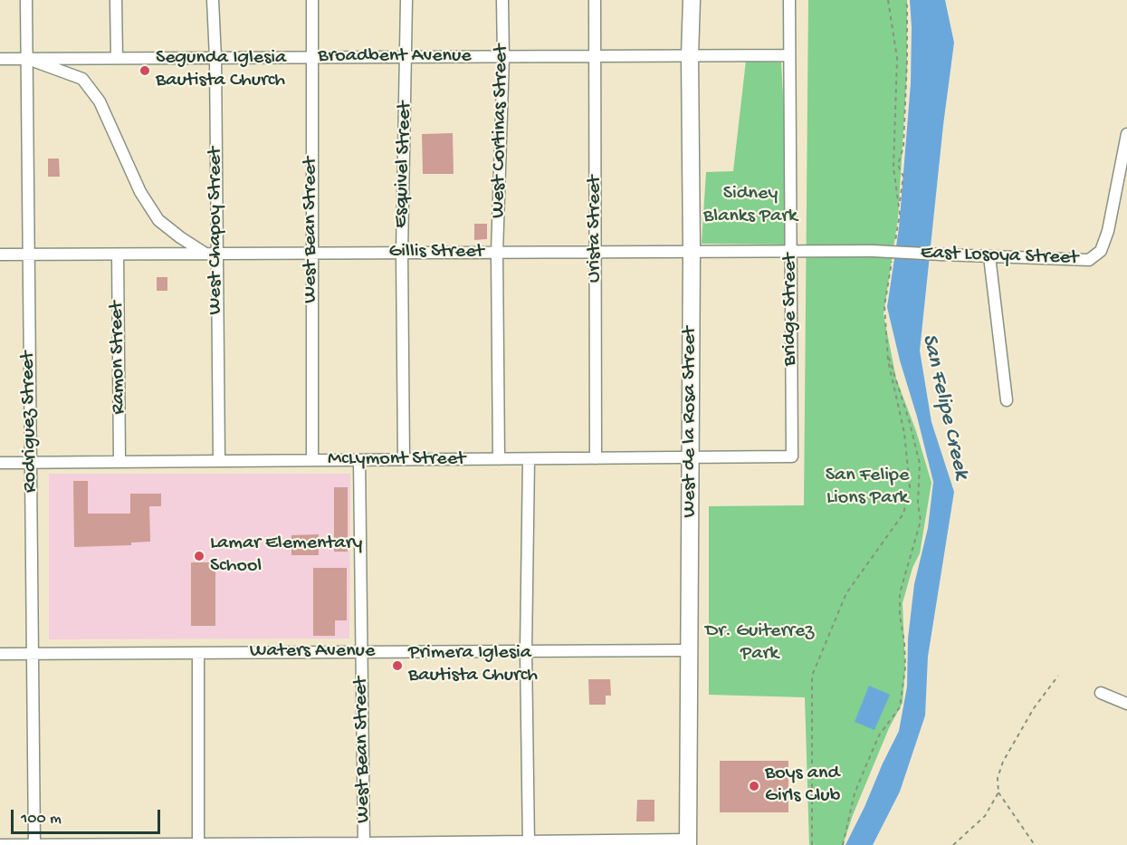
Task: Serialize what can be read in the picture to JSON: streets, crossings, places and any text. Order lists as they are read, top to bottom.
{
  "streets": {
    "street": [
      "Broadbent Avenue",
      "West Cortinas Street",
      "Esquivel Street",
      "Urista Street",
      "West Bean Street",
      "West Chapoy Street",
      "Gillis Street",
      "East Losoya Street",
      "Bridge Street",
      "Ramon Street",
      "Rodriguez Street",
      "West de la Rosa Street",
      "McLymont Street",
      "Waters Avenue"
    ]
  },
  "crossings": [
    ["Broadbent Avenue", "West Cortinas Street"],
    ["Broadbent Avenue", "Esquivel Street"],
    ["Broadbent Avenue", "Urista Street"],
    ["Broadbent Avenue", "West Bean Street"],
    ["Broadbent Avenue", "West Chapoy Street"],
    ["Broadbent Avenue", "Bridge Street"],
    ["Broadbent Avenue", "Rodriguez Street"],
    ["Broadbent Avenue", "West de la Rosa Street"],
    ["West Cortinas Street", "Gillis Street"],
    ["West Cortinas Street", "McLymont Street"],
    ["Esquivel Street", "Gillis Street"],
    ["Esquivel Street", "McLymont Street"],
    ["Urista Street", "Gillis Street"],
    ["Urista Street", "McLymont Street"],
    ["West Bean Street", "Gillis Street"],
    ["West Bean Street", "McLymont Street"],
    ["West Bean Street", "Waters Avenue"],
    ["West Chapoy Street", "Gillis Street"],
    ["West Chapoy Street", "McLymont Street"],
    ["Gillis Street", "East Losoya Street"],
    ["Gillis Street", "Bridge Street"],
    ["Gillis Street", "Ramon Street"],
    ["Gillis Street", "Rodriguez Street"],
    ["Gillis Street", "West de la Rosa Street"],
    ["Bridge Street", "McLymont Street"],
    ["Ramon Street", "McLymont Street"],
    ["Rodriguez Street", "McLymont Street"],
    ["Rodriguez Street", "Waters Avenue"],
    ["West de la Rosa Street", "McLymont Street"],
    ["West de la Rosa Street", "Waters Avenue"]
  ],
  "water": ["San Felipe Creek"],
  "parks": ["Sidney Blanks Park", "San Felipe Lions Park", "Dr. Guiterrez Park"],
  "places": [
    "Segunda Iglesia Bautista Church",
    "Lamar Elementary School",
    "Primera Iglesia Bautista Church",
    "Boys and Girls Club"
  ],
  "scale_bar": "100 m"
}
